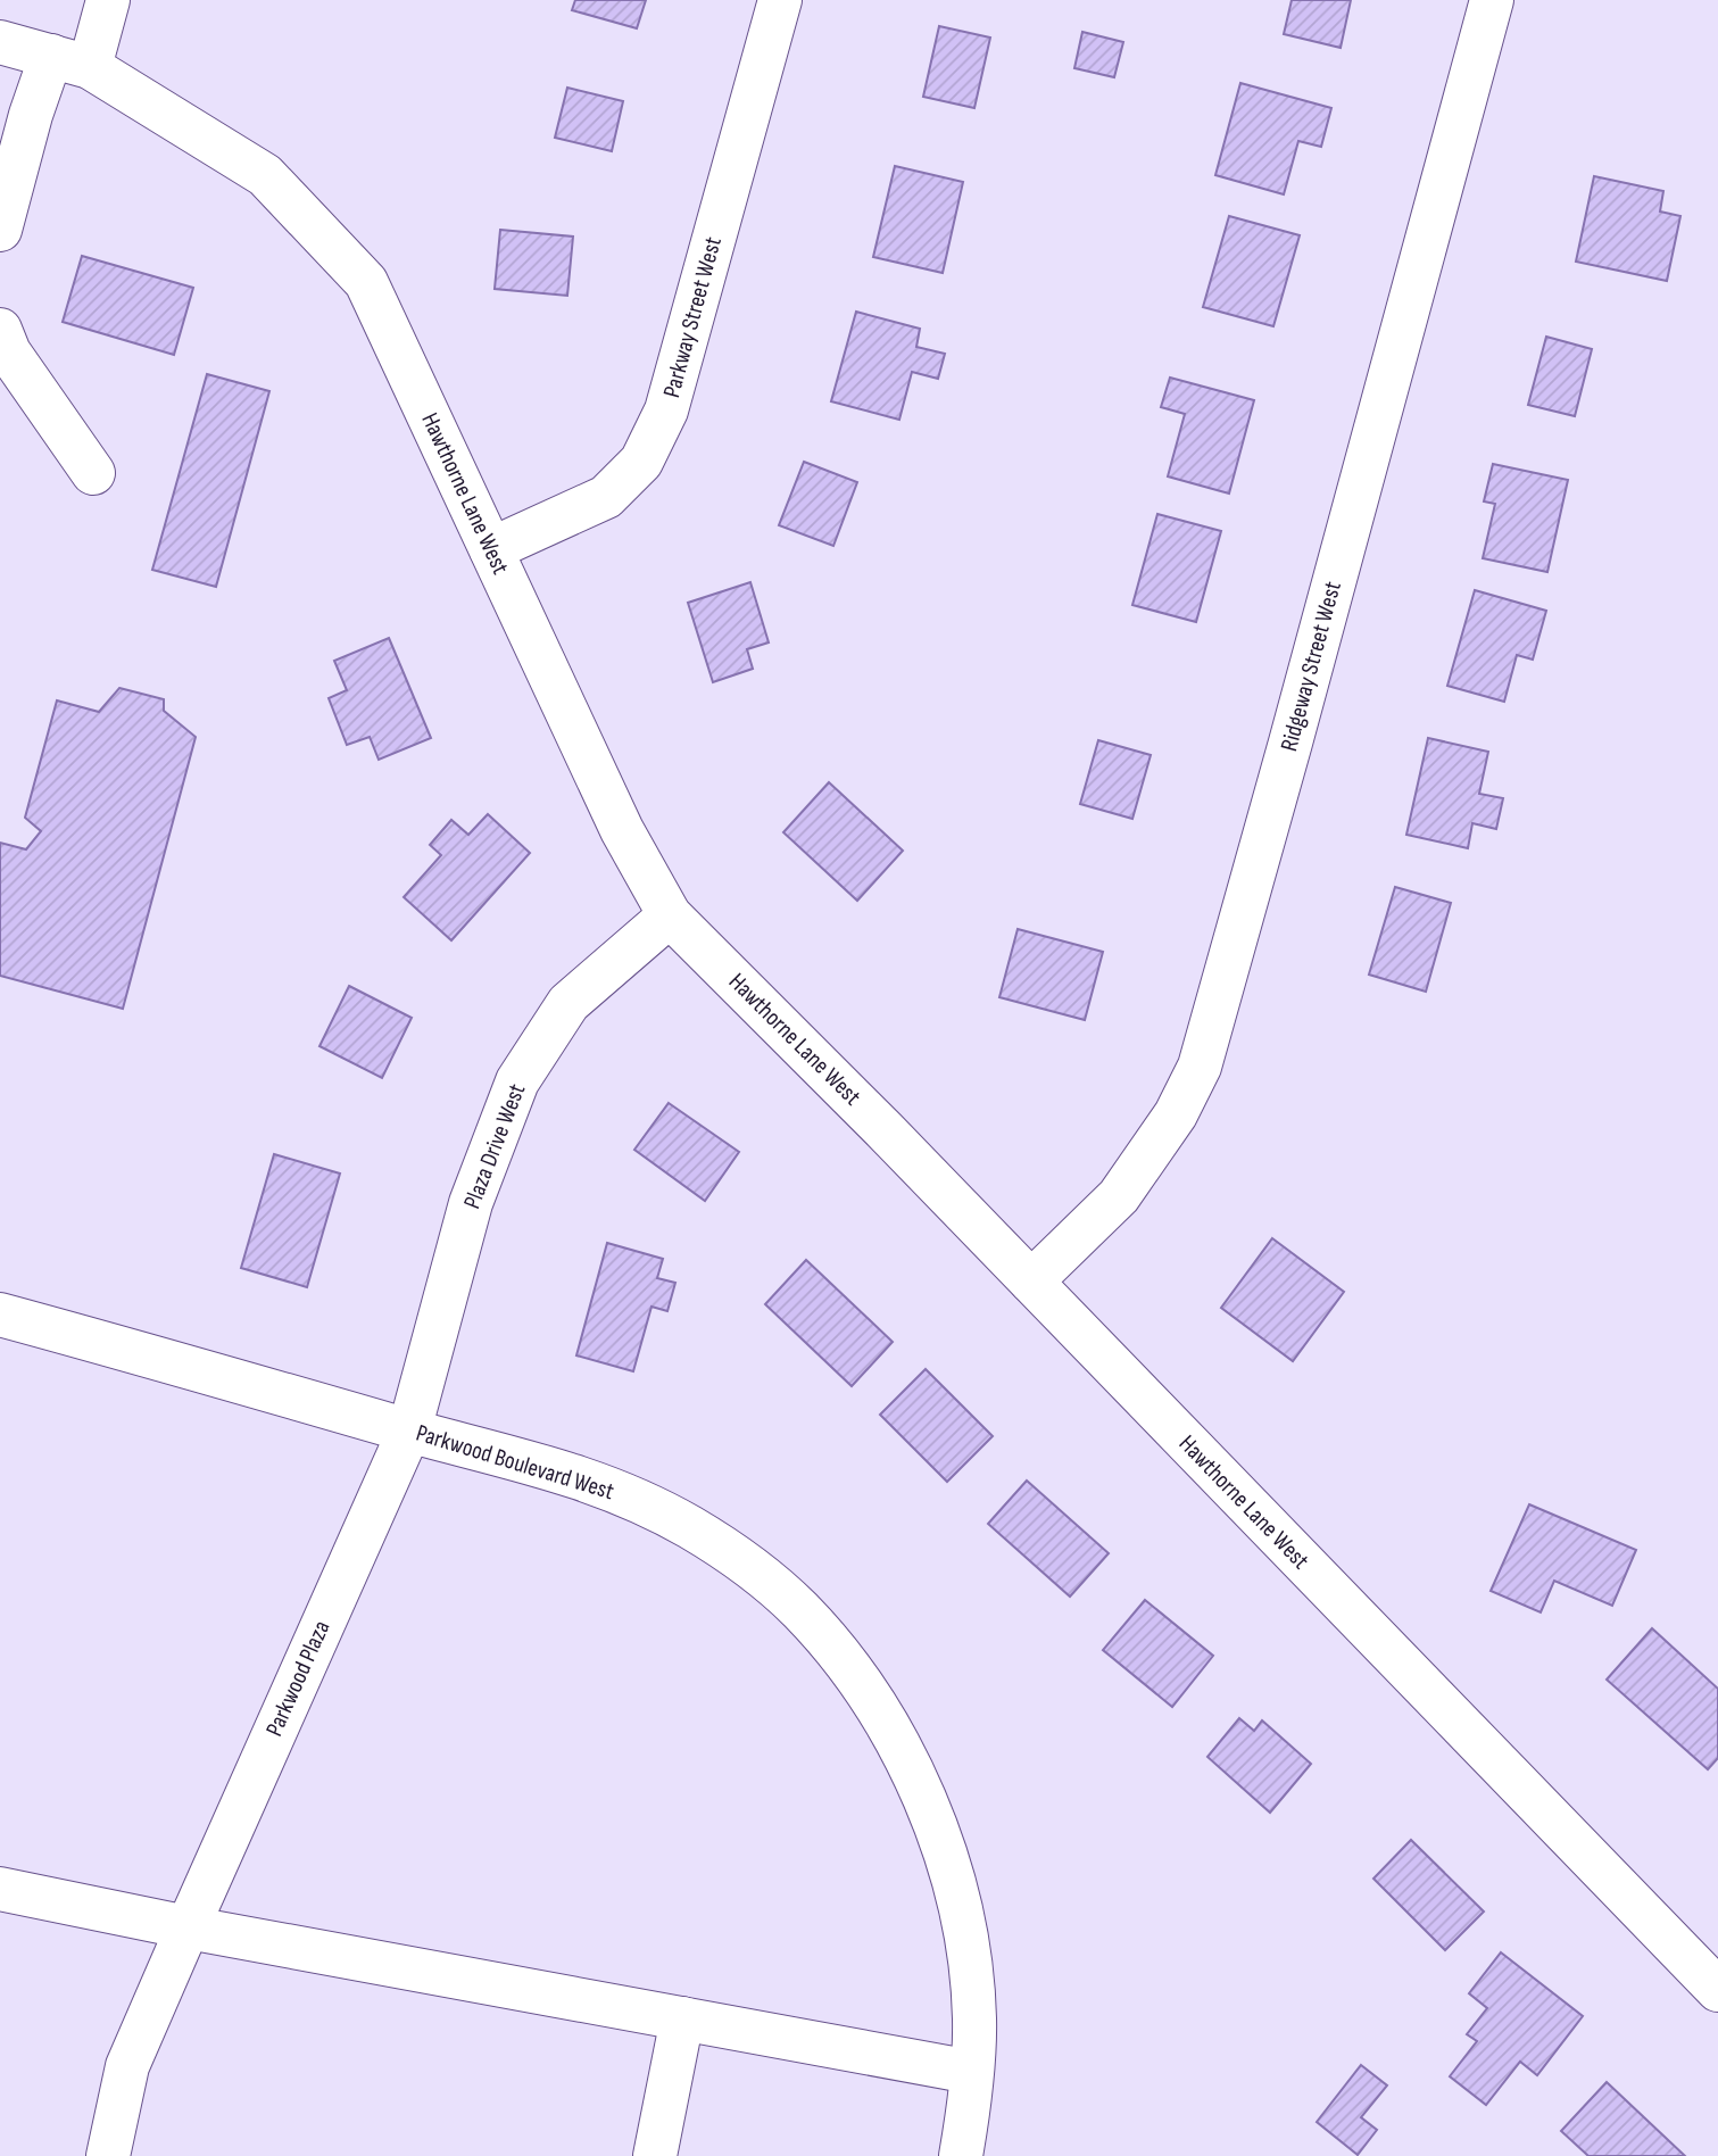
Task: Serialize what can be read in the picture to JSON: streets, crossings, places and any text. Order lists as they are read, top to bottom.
{
  "streets": {
    "street": [
      "Parkway Street West",
      "Hawthorne Lane West",
      "Ridgeway Street West",
      "Plaza Drive West",
      "Parkwood Boulevard West",
      "Parkwood Plaza"
    ]
  },
  "crossings": [
    ["Parkway Street West", "Hawthorne Lane West"],
    ["Hawthorne Lane West", "Ridgeway Street West"],
    ["Hawthorne Lane West", "Plaza Drive West"],
    ["Plaza Drive West", "Parkwood Boulevard West"],
    ["Plaza Drive West", "Parkwood Plaza"],
    ["Parkwood Boulevard West", "Parkwood Plaza"]
  ]
}
